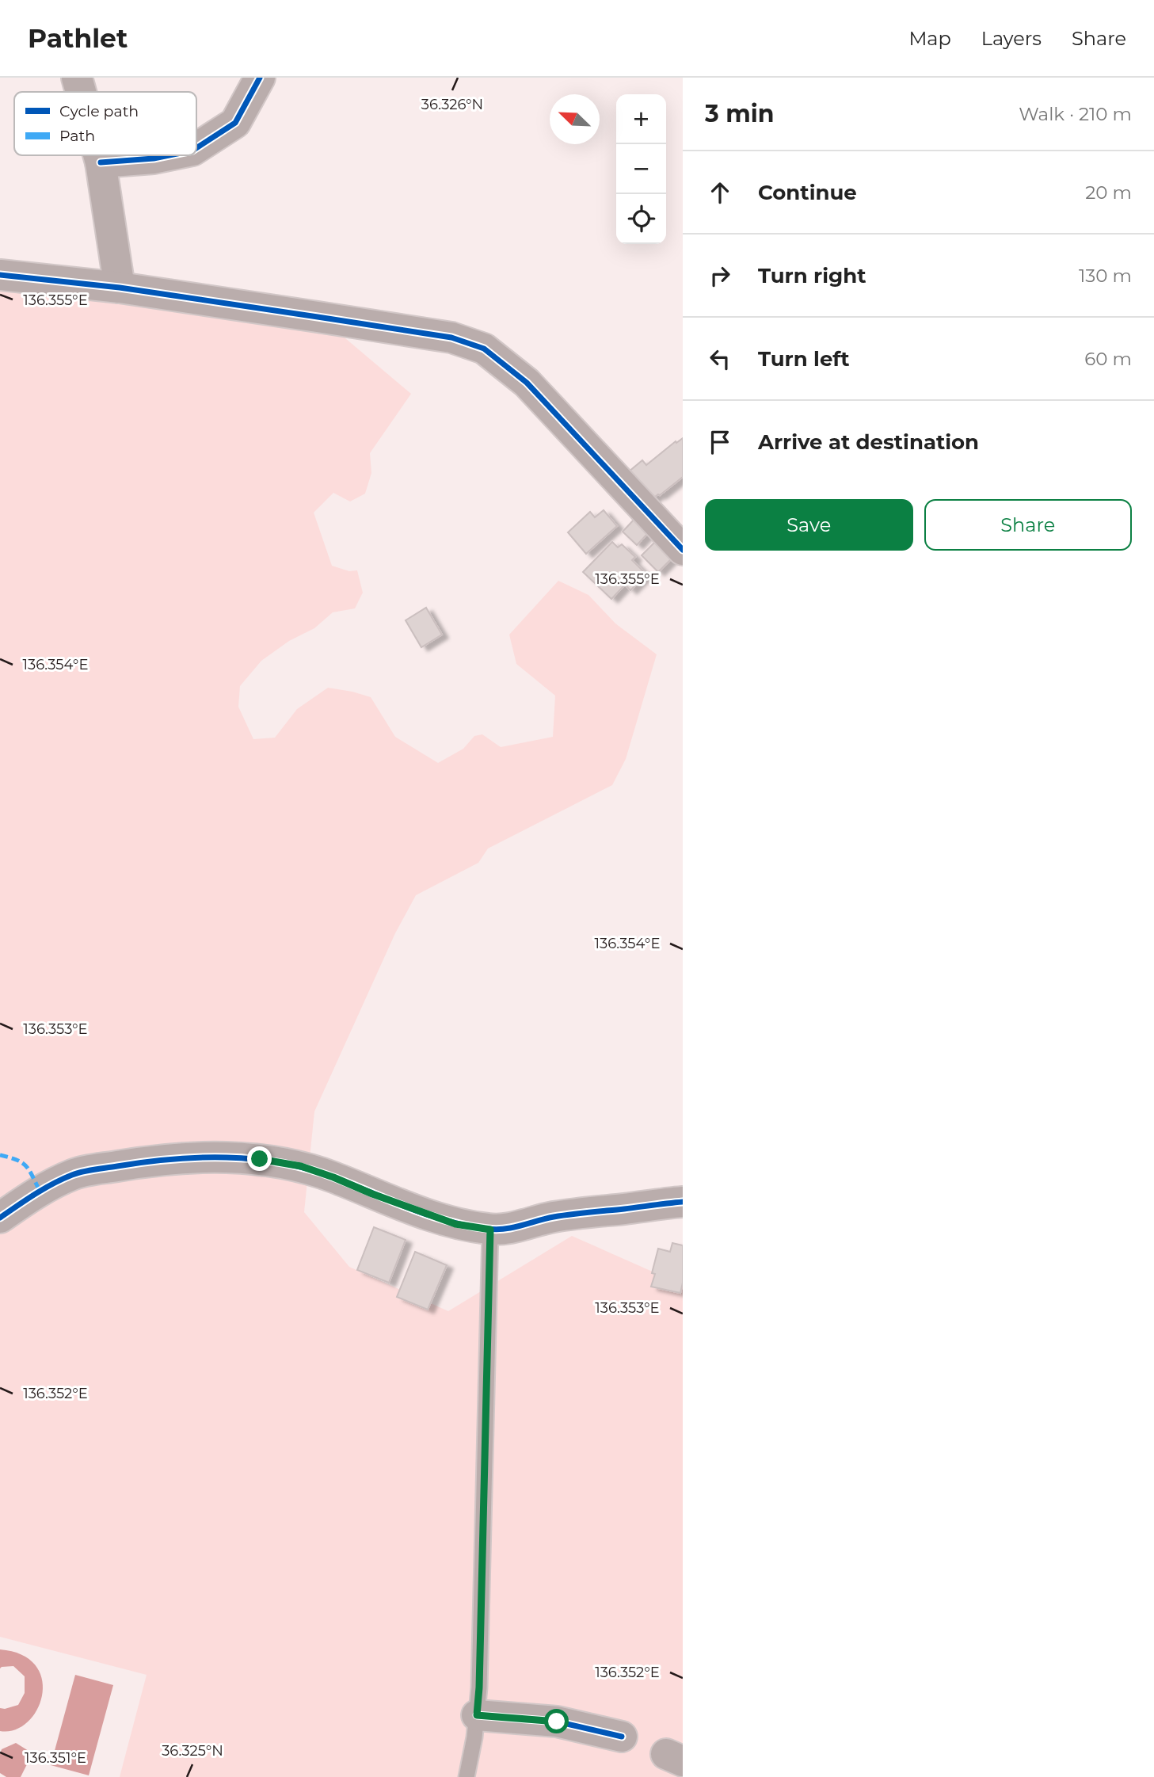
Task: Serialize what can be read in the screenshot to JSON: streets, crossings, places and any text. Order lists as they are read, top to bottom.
{
  "legend": ["Cycle path", "Path"],
  "north": "top left",
  "page": {
    "header": "Pathlet",
    "nav": ["Map", "Layers", "Share"],
    "heading": ["3 min", "Walk · 210 m"],
    "map_buttons": ["+", "−"],
    "list": [
      ["Continue", "20 m"],
      ["Turn right", "130 m"],
      ["Turn left", "60 m"],
      "Arrive at destination"
    ],
    "buttons": ["Save", "Share"]
  },
  "coordinates": [
    "36.326°N",
    "136.355°E",
    "136.354°E",
    "136.353°E",
    "136.352°E",
    "36.325°N",
    "136.351°E"
  ]
}
